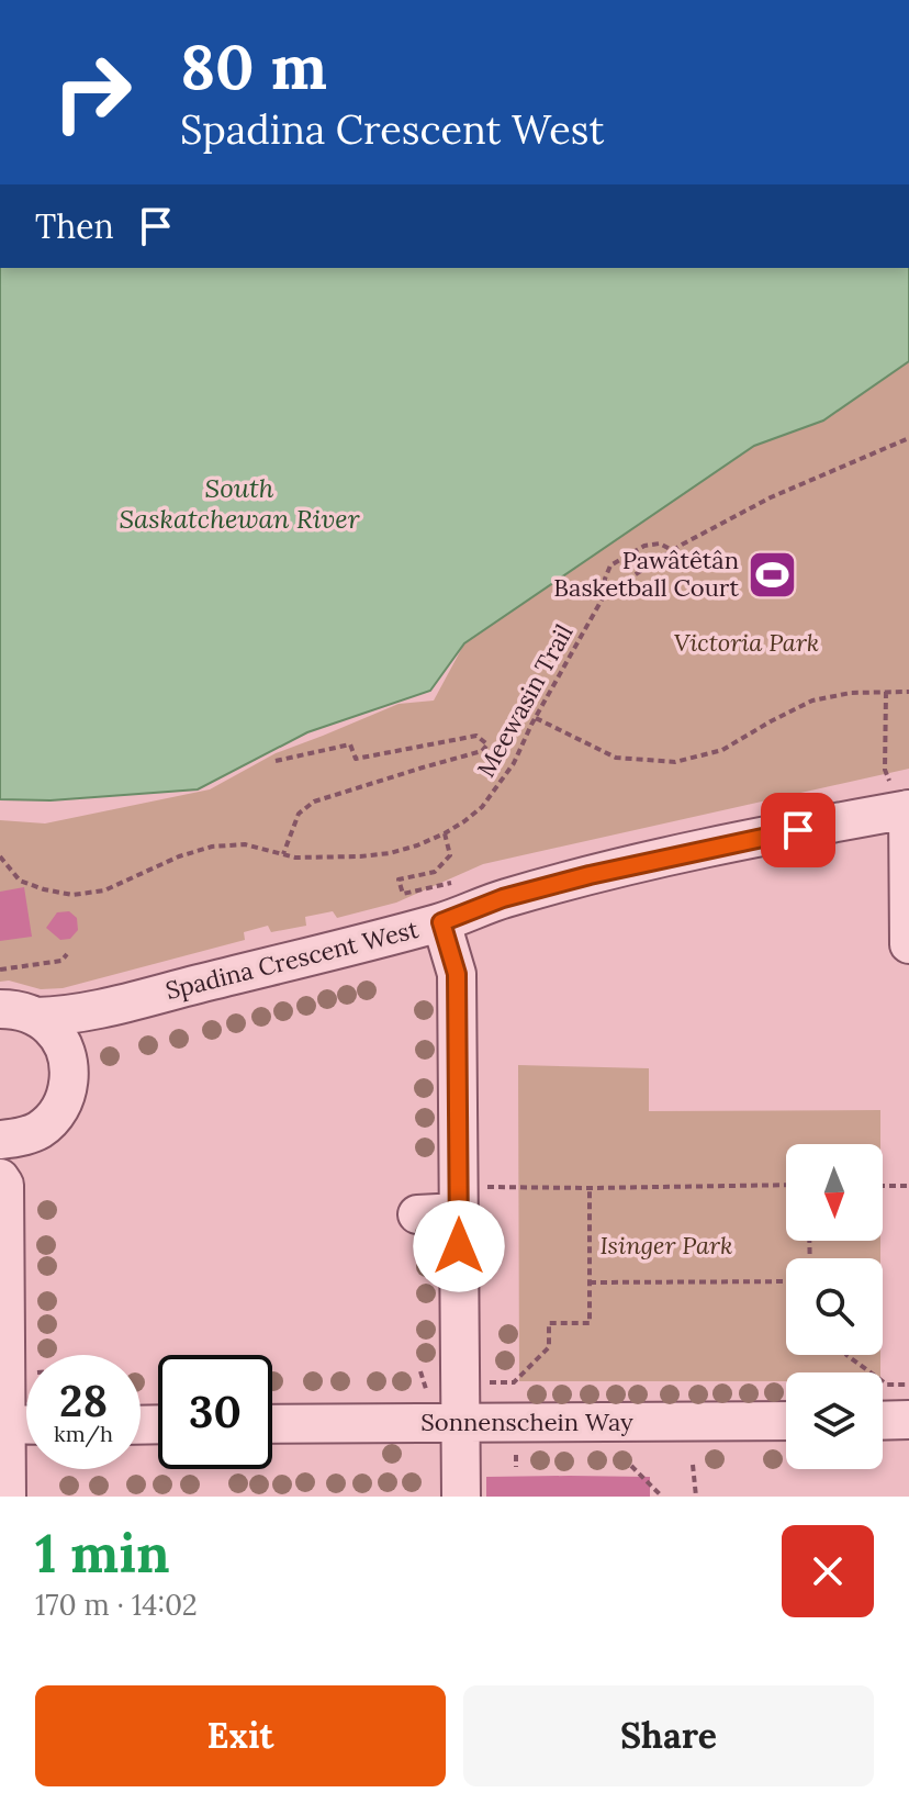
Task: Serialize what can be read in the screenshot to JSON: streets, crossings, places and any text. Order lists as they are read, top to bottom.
{
  "streets": {
    "street": ["Spadina Crescent West", "Sonnenschein Way"],
    "path": ["Meewasin Trail"]
  },
  "water": ["South Saskatchewan River"],
  "parks": ["Victoria Park", "Isinger Park"],
  "places": {
    "sports": ["Pawâtêtân Basketball Court"]
  },
  "north": "bottom",
  "page": {
    "turn": ["80 m", "Spadina Crescent West"],
    "then": "Then",
    "speed": "28 km/h",
    "limit": "30",
    "heading": ["1 min", "170 m · 14:02"],
    "buttons": ["Exit", "Share"]
  }
}
